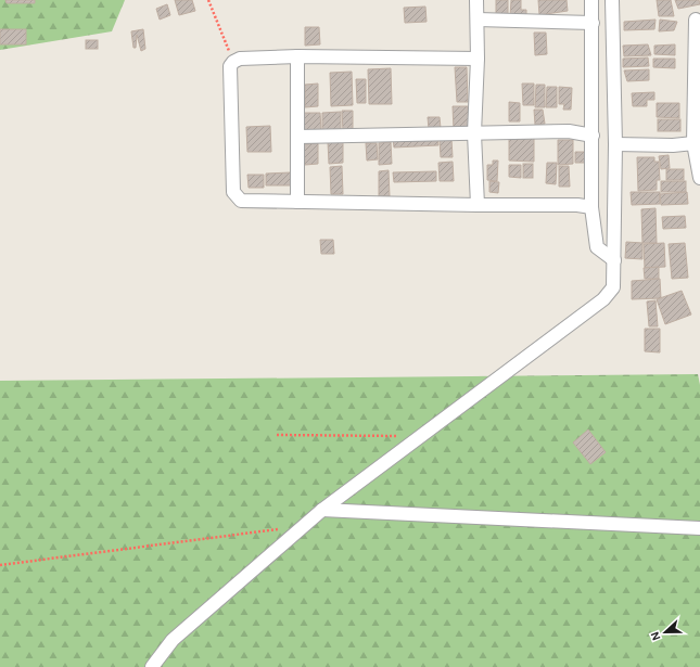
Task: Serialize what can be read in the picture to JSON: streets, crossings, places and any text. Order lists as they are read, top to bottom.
{
  "north": "left"
}
